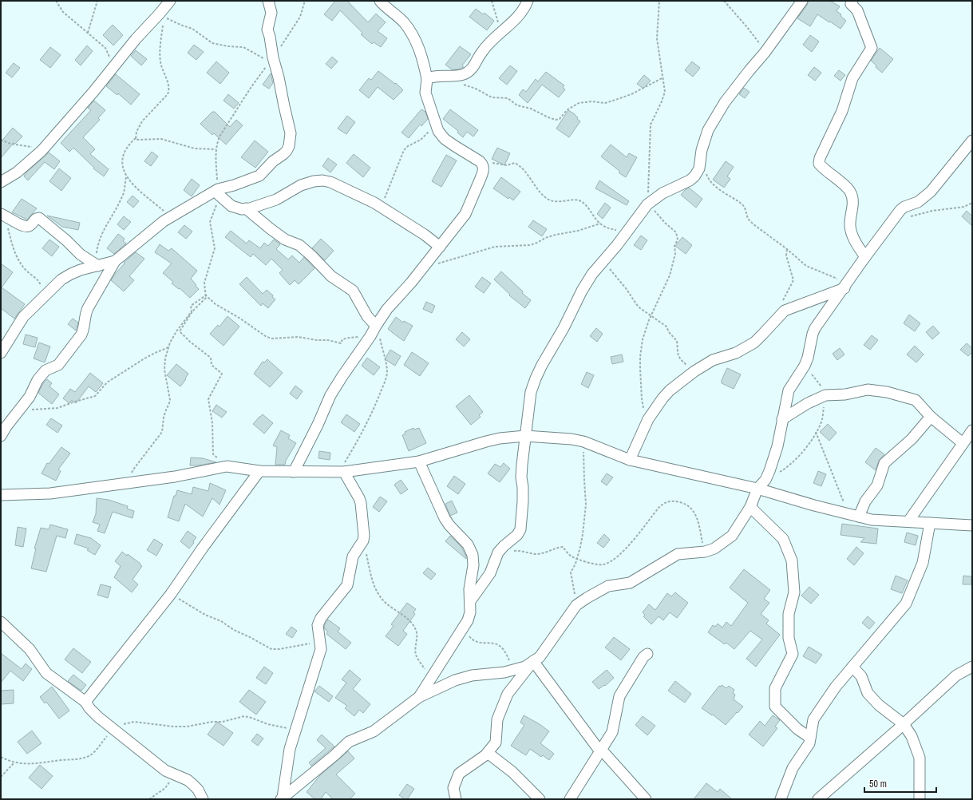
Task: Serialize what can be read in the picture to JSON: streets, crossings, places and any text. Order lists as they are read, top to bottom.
{
  "scale_bar": "50 m"
}
